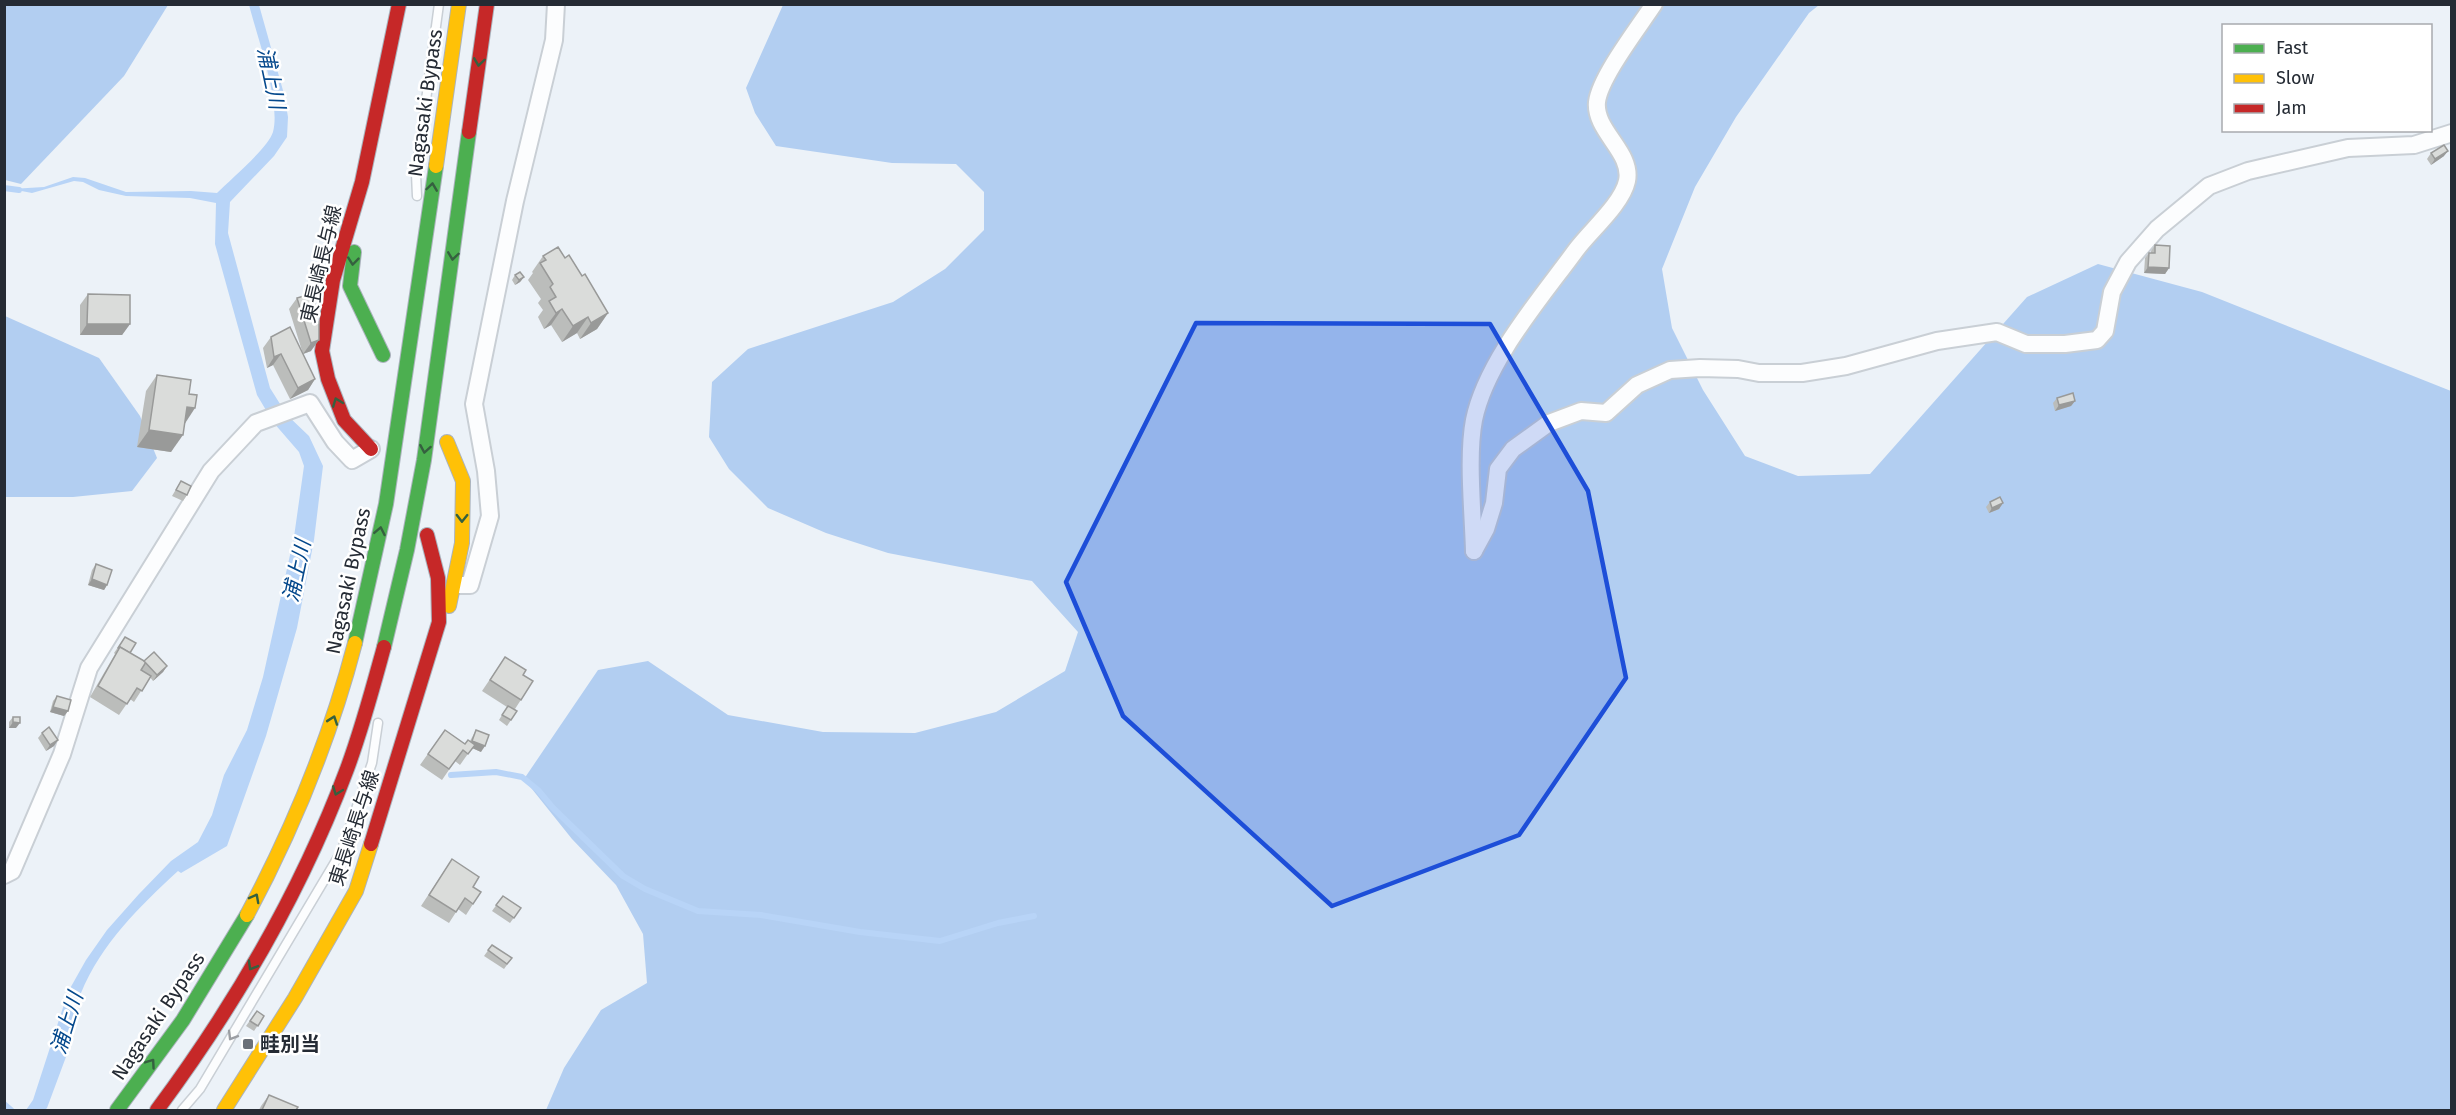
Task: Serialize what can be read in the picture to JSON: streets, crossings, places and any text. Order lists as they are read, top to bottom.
{
  "streets": {
    "main road": ["Nagasaki Bypass", "東長崎長与線"]
  },
  "water": ["浦上川"],
  "places": {
    "transit": ["畦別当"]
  },
  "legend": ["Fast", "Slow", "Jam"]
}
